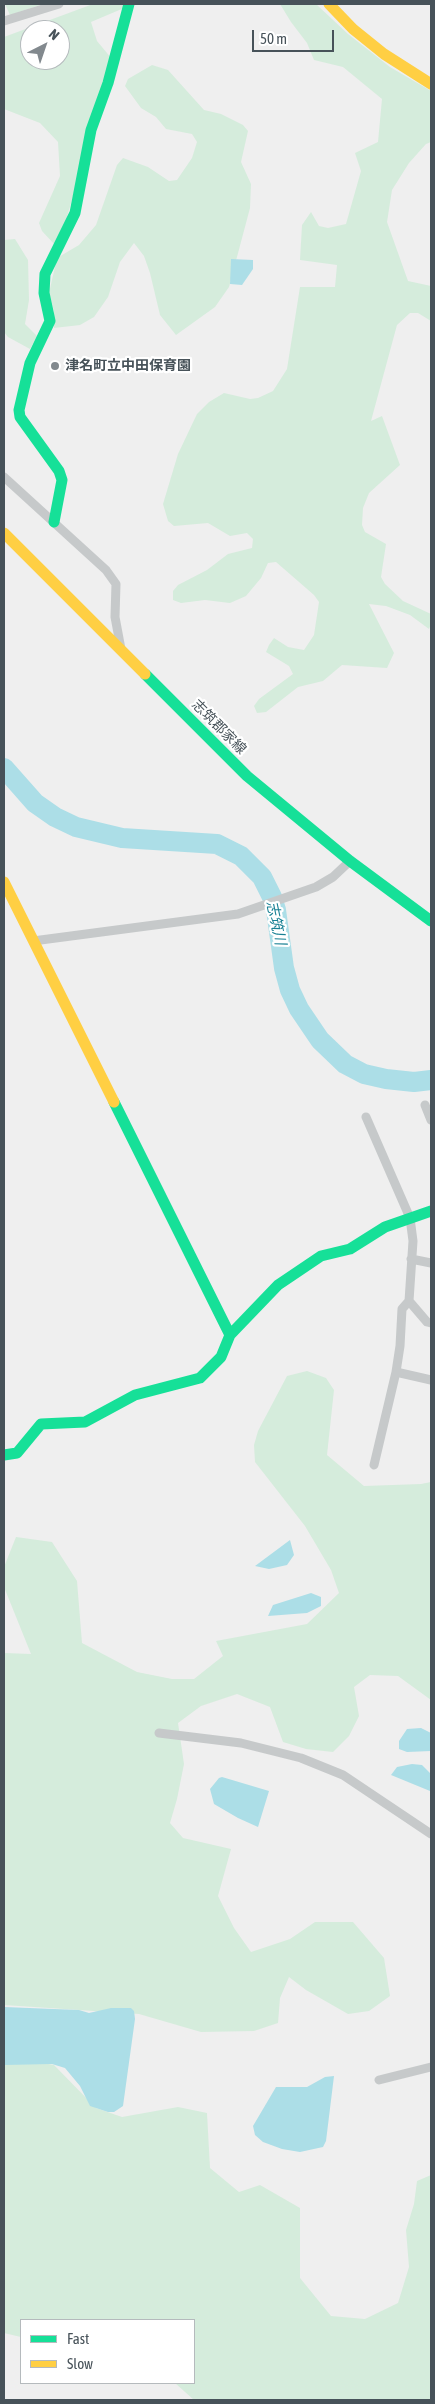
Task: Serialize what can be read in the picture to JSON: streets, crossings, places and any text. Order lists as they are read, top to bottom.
{
  "streets": {
    "street": ["志筑郡家線"]
  },
  "water": ["志筑川"],
  "places": ["津名町立中田保育園"],
  "legend": ["Fast", "Slow"],
  "scale_bar": "50 m",
  "north": "top right"
}
